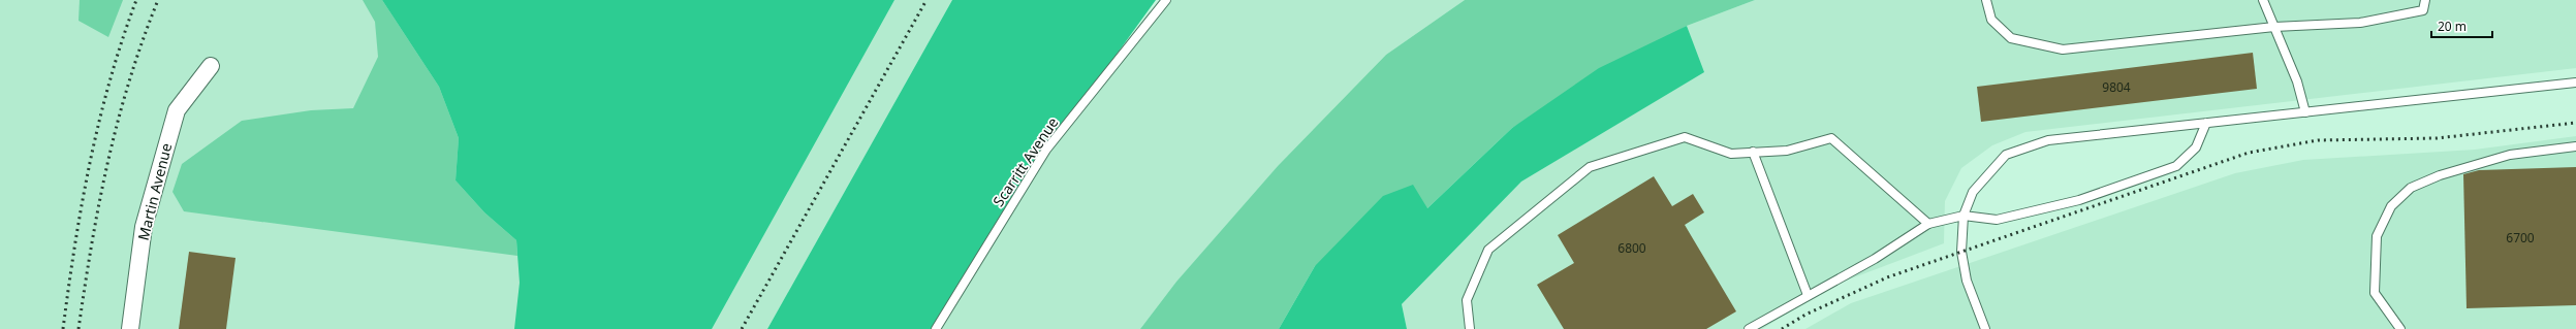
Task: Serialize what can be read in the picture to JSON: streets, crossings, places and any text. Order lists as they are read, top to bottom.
{
  "streets": {
    "street": ["Martin Avenue"],
    "lane": ["Scarritt Avenue"]
  },
  "house_numbers": ["9804", "6700", "6800"],
  "scale_bar": "20 m"
}
